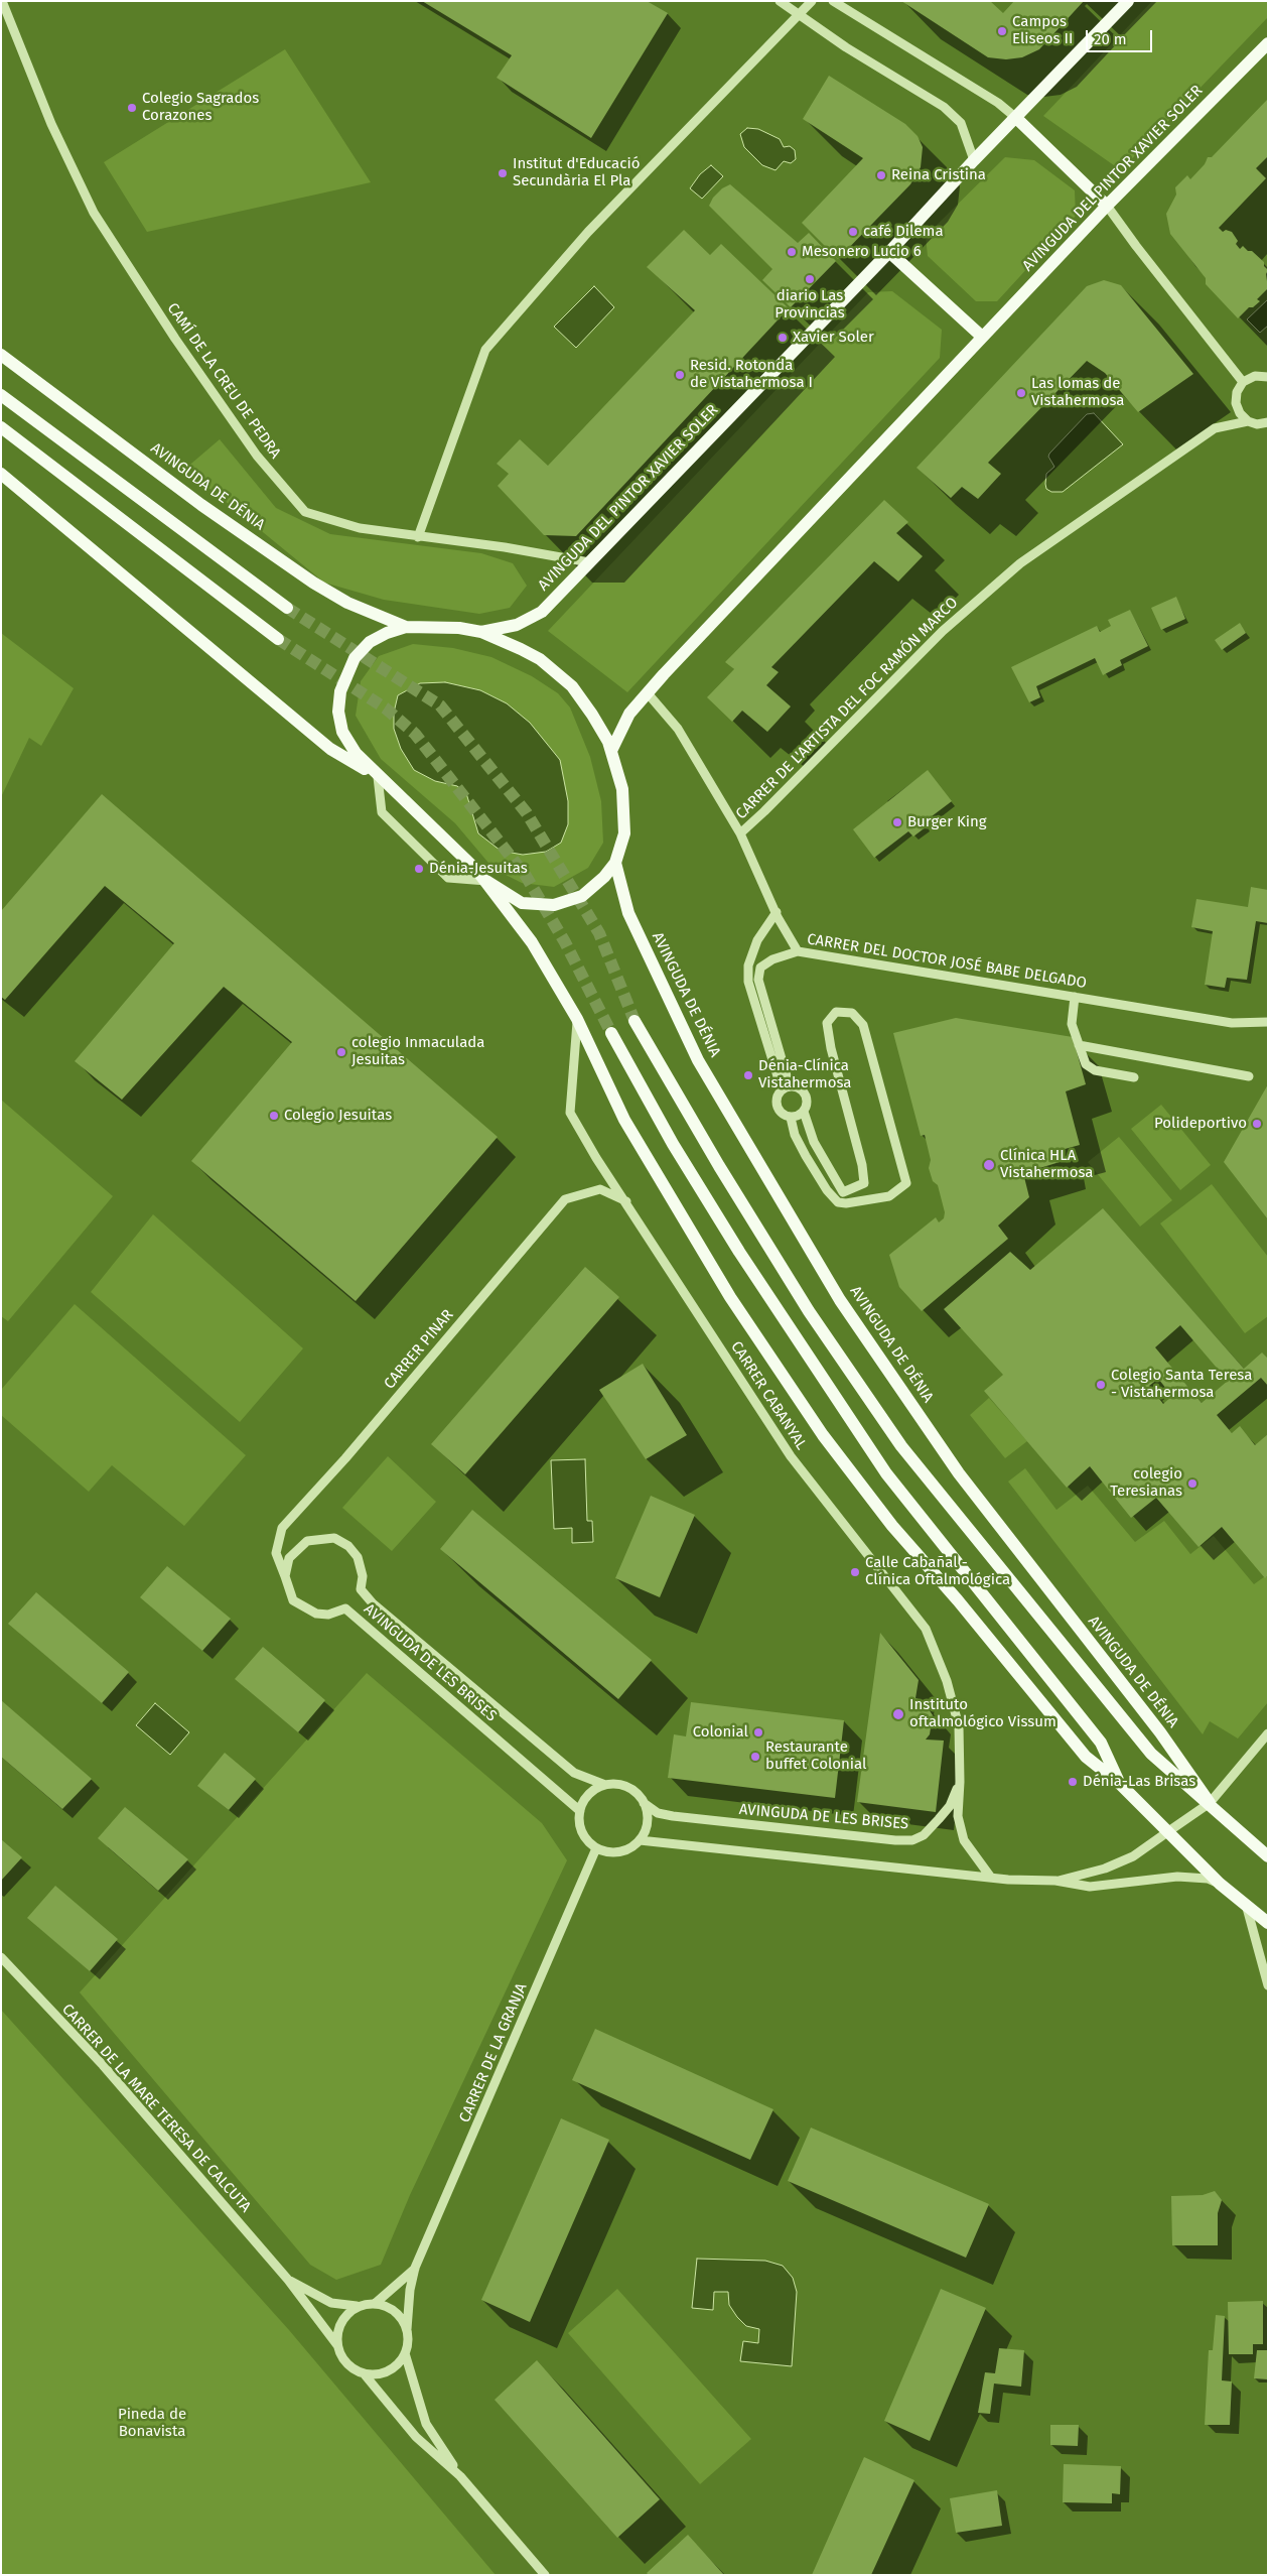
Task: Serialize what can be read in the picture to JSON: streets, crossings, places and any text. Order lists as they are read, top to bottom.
{
  "streets": {
    "main road": ["AVINGUDA DEL PINTOR XAVIER SOLER", "AVINGUDA DE DÉNIA"],
    "street": [
      "CAMÍ DE LA CREU DE PEDRA",
      "CARRER DE L'ARTISTA DEL FOC RAMÓN MARCO",
      "CARRER DEL DOCTOR JOSÉ BABE DELGADO",
      "CARRER PINAR",
      "CARRER CABANYAL",
      "AVINGUDA DE LES BRISES",
      "CARRER DE LA GRANJA",
      "CARRER DE LA MARE TERESA DE CALCUTA"
    ]
  },
  "crossings": [
    ["AVINGUDA DEL PINTOR XAVIER SOLER", "CAMÍ DE LA CREU DE PEDRA"],
    ["AVINGUDA DEL PINTOR XAVIER SOLER", "AVINGUDA DE DÉNIA"],
    ["AVINGUDA DEL PINTOR XAVIER SOLER", "CARRER DEL DOCTOR JOSÉ BABE DELGADO"],
    ["AVINGUDA DE DÉNIA", "CARRER CABANYAL"],
    ["CARRER DE L'ARTISTA DEL FOC RAMÓN MARCO", "CARRER DEL DOCTOR JOSÉ BABE DELGADO"],
    ["CARRER PINAR", "CARRER CABANYAL"],
    ["CARRER PINAR", "AVINGUDA DE LES BRISES"],
    ["CARRER CABANYAL", "AVINGUDA DE LES BRISES"],
    ["AVINGUDA DE LES BRISES", "CARRER DE LA GRANJA"],
    ["CARRER DE LA GRANJA", "CARRER DE LA MARE TERESA DE CALCUTA"]
  ],
  "parks": ["Pineda de Bonavista"],
  "places": [
    "Campos Eliseos II",
    "Colegio Sagrados Corazones",
    "Institut d'Educació Secundària El Pla",
    "Reina Cristina",
    "café Dilema",
    "Mesonero Lucio 6",
    "diario Las Provincias",
    "Xavier Soler",
    "Resid. Rotonda de Vistahermosa I",
    "Las lomas de Vistahermosa",
    "Burger King",
    "Dénia-Jesuitas",
    "colegio Inmaculada Jesuitas",
    "Dénia-Clínica Vistahermosa",
    "Colegio Jesuitas",
    "Polideportivo",
    "Clínica HLA Vistahermosa",
    "Colegio Santa Teresa - Vistahermosa",
    "colegio Teresianas",
    "Calle Cabañal - Clínica Oftalmológica",
    "Instituto oftalmológico Vissum",
    "Colonial",
    "Restaurante buffet Colonial",
    "Dénia-Las Brisas"
  ],
  "scale_bar": "20 m"
}
